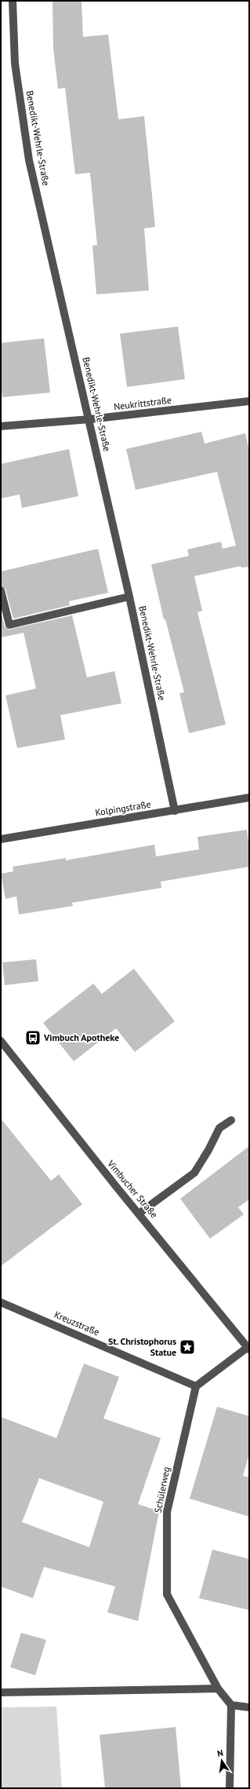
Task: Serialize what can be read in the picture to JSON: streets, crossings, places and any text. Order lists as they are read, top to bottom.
{
  "streets": {
    "street": [
      "Benedikt-Wehrle-Straße",
      "Neukrittstraße",
      "Kolpingstraße",
      "Vimbucher Straße",
      "Kreuzstraße",
      "Schülerweg"
    ]
  },
  "crossings": [
    ["Benedikt-Wehrle-Straße", "Neukrittstraße"],
    ["Benedikt-Wehrle-Straße", "Kolpingstraße"],
    ["Kreuzstraße", "Schülerweg"]
  ],
  "places": {
    "bus stop": ["Vimbuch Apotheke"],
    "place": ["St. Christophorus Statue"]
  },
  "north": "top"
}
